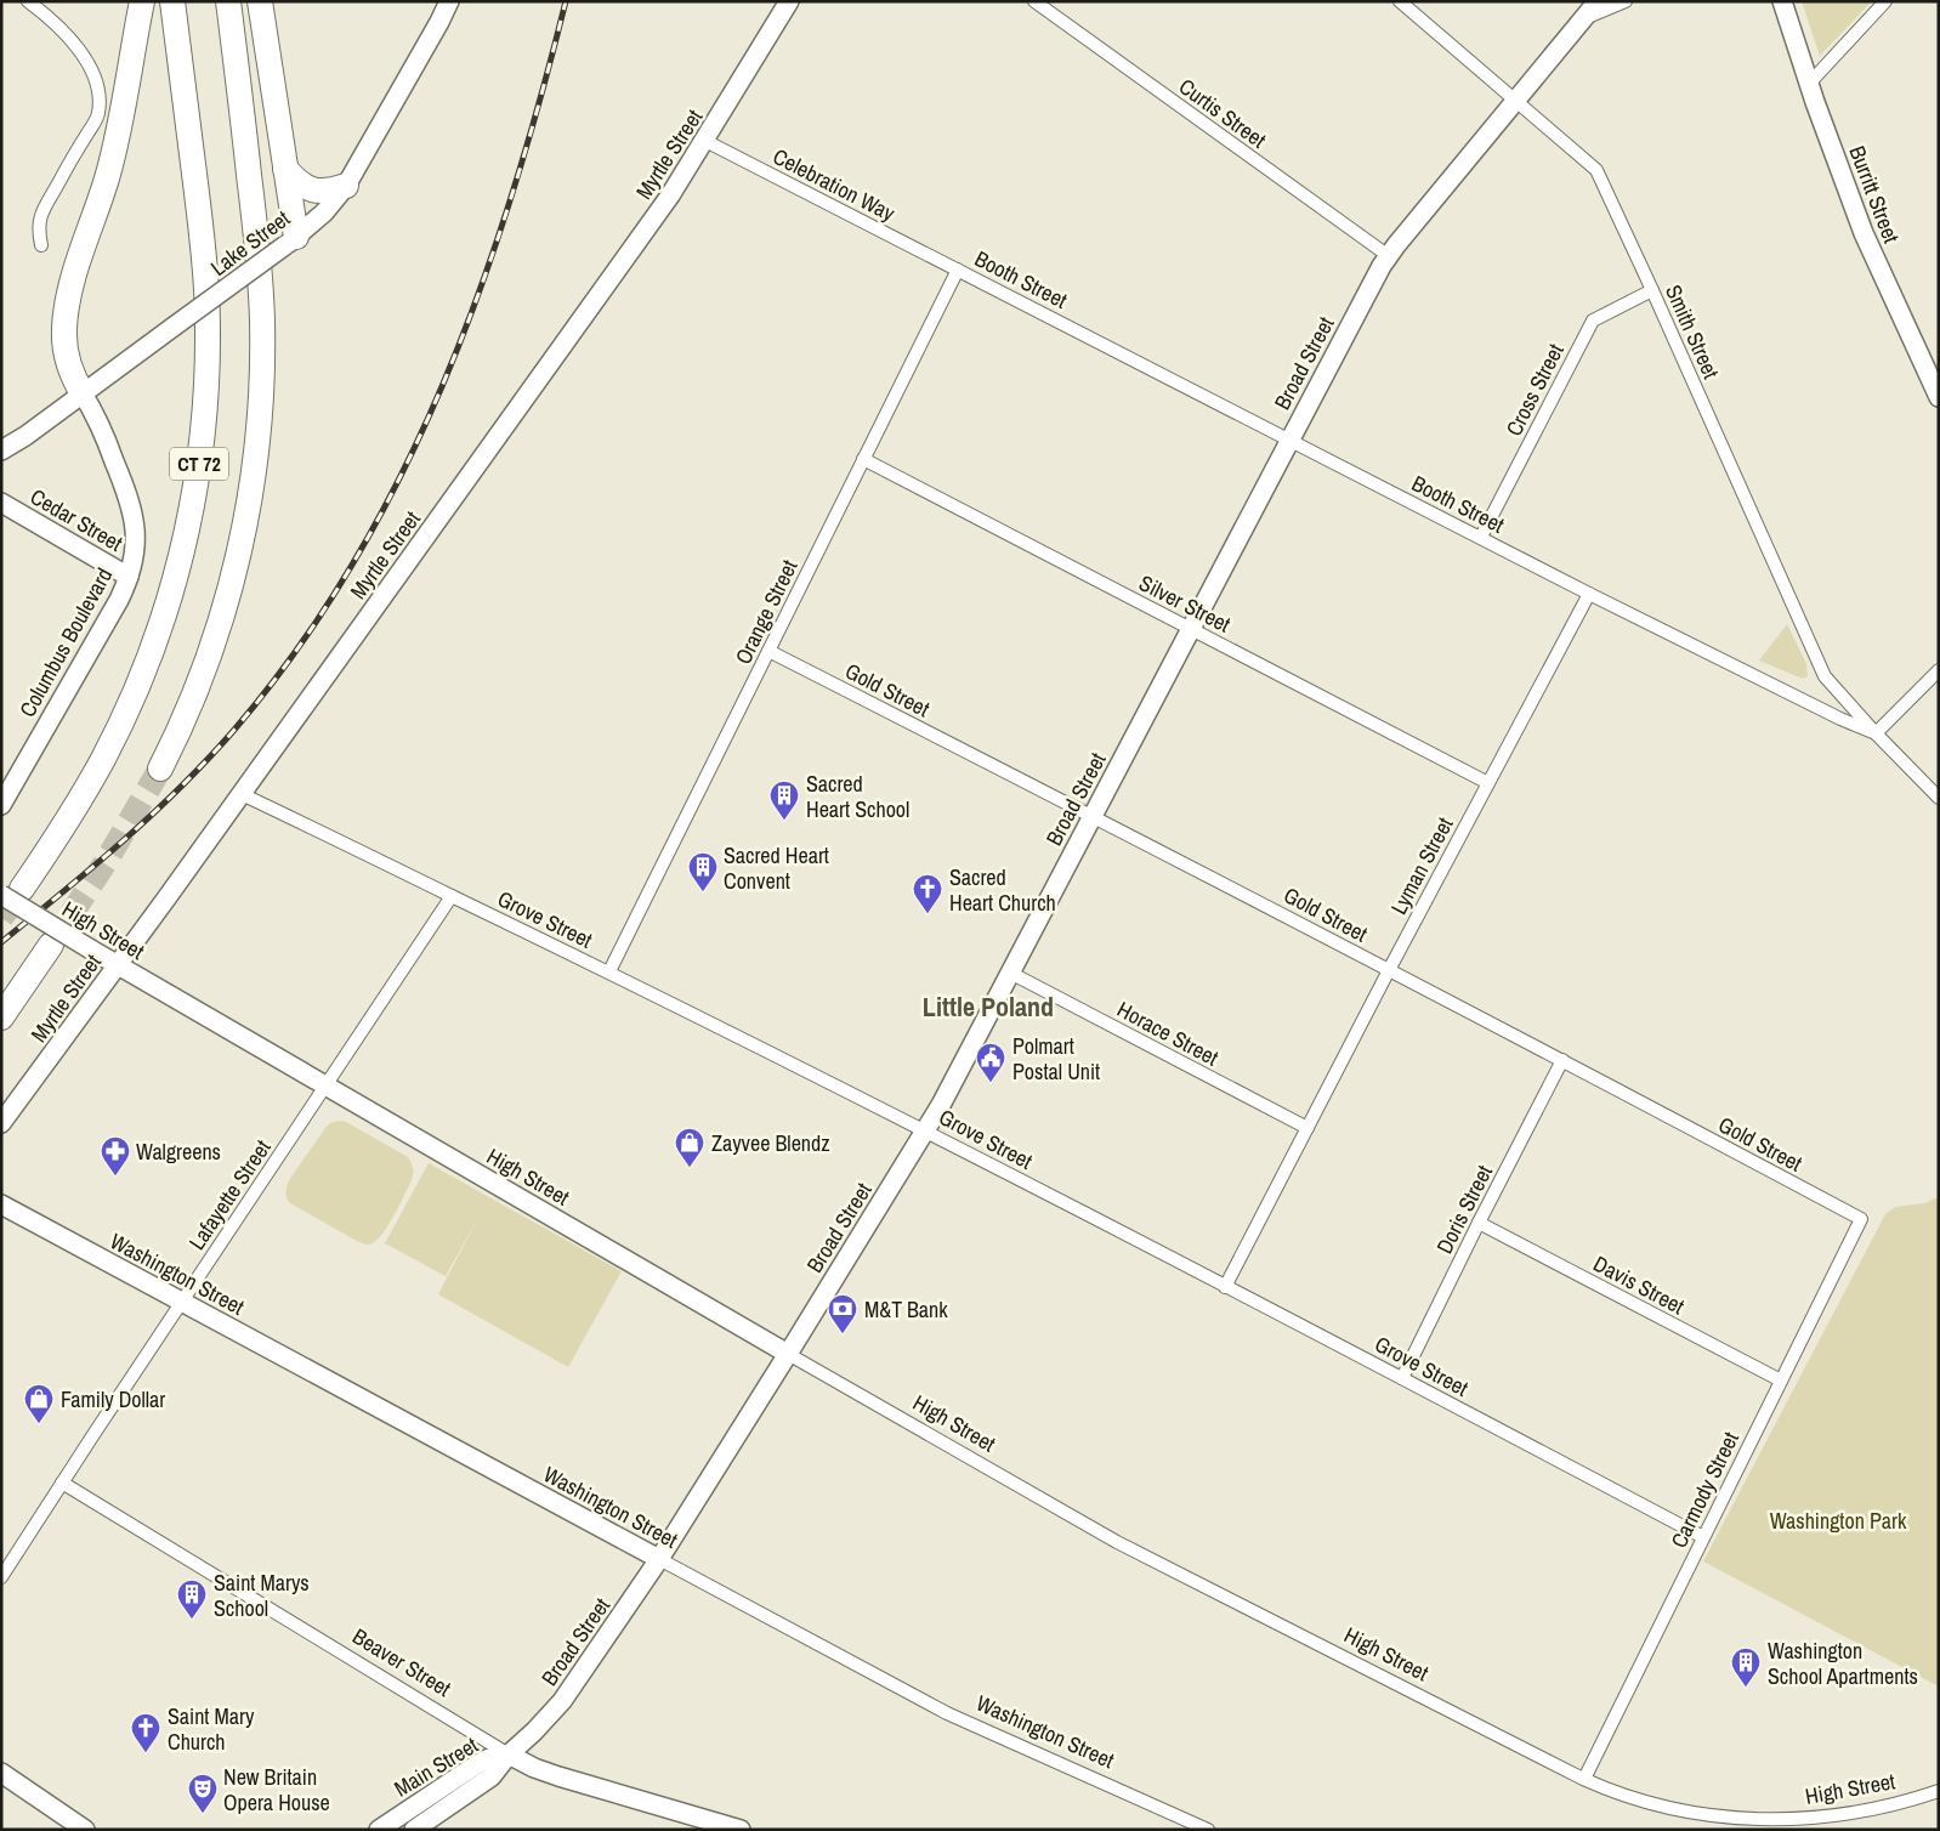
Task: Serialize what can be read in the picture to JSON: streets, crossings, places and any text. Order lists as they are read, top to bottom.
{
  "streets": {
    "highway": ["CT 72"],
    "street": [
      "Curtis Street",
      "Myrtle Street",
      "Celebration Way",
      "Burritt Street",
      "Lake Street",
      "Booth Street",
      "Smith Street",
      "Broad Street",
      "Cross Street",
      "Cedar Street",
      "Silver Street",
      "Orange Street",
      "Columbus Boulevard",
      "Gold Street",
      "Lyman Street",
      "Grove Street",
      "High Street",
      "Horace Street",
      "Lafayette Street",
      "Doris Street",
      "Washington Street",
      "Davis Street",
      "Carmody Street",
      "Beaver Street",
      "Main Street"
    ]
  },
  "crossings": [
    ["Curtis Street", "Broad Street"],
    ["Myrtle Street", "Celebration Way"],
    ["Myrtle Street", "Grove Street"],
    ["Myrtle Street", "High Street"],
    ["Celebration Way", "Booth Street"],
    ["Lake Street", "Columbus Boulevard"],
    ["Booth Street", "Smith Street"],
    ["Booth Street", "Broad Street"],
    ["Booth Street", "Cross Street"],
    ["Booth Street", "Orange Street"],
    ["Booth Street", "Lyman Street"],
    ["Smith Street", "Broad Street"],
    ["Smith Street", "Cross Street"],
    ["Broad Street", "Silver Street"],
    ["Broad Street", "Gold Street"],
    ["Broad Street", "Grove Street"],
    ["Broad Street", "High Street"],
    ["Broad Street", "Horace Street"],
    ["Broad Street", "Washington Street"],
    ["Broad Street", "Beaver Street"],
    ["Broad Street", "Main Street"],
    ["CT 72", "High Street"],
    ["Cedar Street", "Columbus Boulevard"],
    ["Silver Street", "Orange Street"],
    ["Silver Street", "Lyman Street"],
    ["Orange Street", "Gold Street"],
    ["Orange Street", "Grove Street"],
    ["Gold Street", "Lyman Street"],
    ["Gold Street", "Doris Street"],
    ["Gold Street", "Carmody Street"],
    ["Lyman Street", "Grove Street"],
    ["Lyman Street", "Horace Street"],
    ["Grove Street", "Lafayette Street"],
    ["Grove Street", "Doris Street"],
    ["Grove Street", "Carmody Street"],
    ["High Street", "Lafayette Street"],
    ["High Street", "Carmody Street"],
    ["Lafayette Street", "Washington Street"],
    ["Lafayette Street", "Beaver Street"],
    ["Doris Street", "Davis Street"],
    ["Davis Street", "Carmody Street"],
    ["Beaver Street", "Main Street"]
  ],
  "districts": ["Little Poland"],
  "parks": ["Washington Park"],
  "places": {
    "building": [
      "Sacred Heart School",
      "Sacred Heart Convent",
      "Saint Marys School",
      "Washington School Apartments"
    ],
    "church": ["Sacred Heart Church", "Saint Mary Church"],
    "public building": ["Polmart Postal Unit"],
    "shop": ["Zayvee Blendz", "Family Dollar"],
    "pharmacy": ["Walgreens"],
    "bank": ["M&T Bank"],
    "theatre": ["New Britain Opera House"]
  }
}
